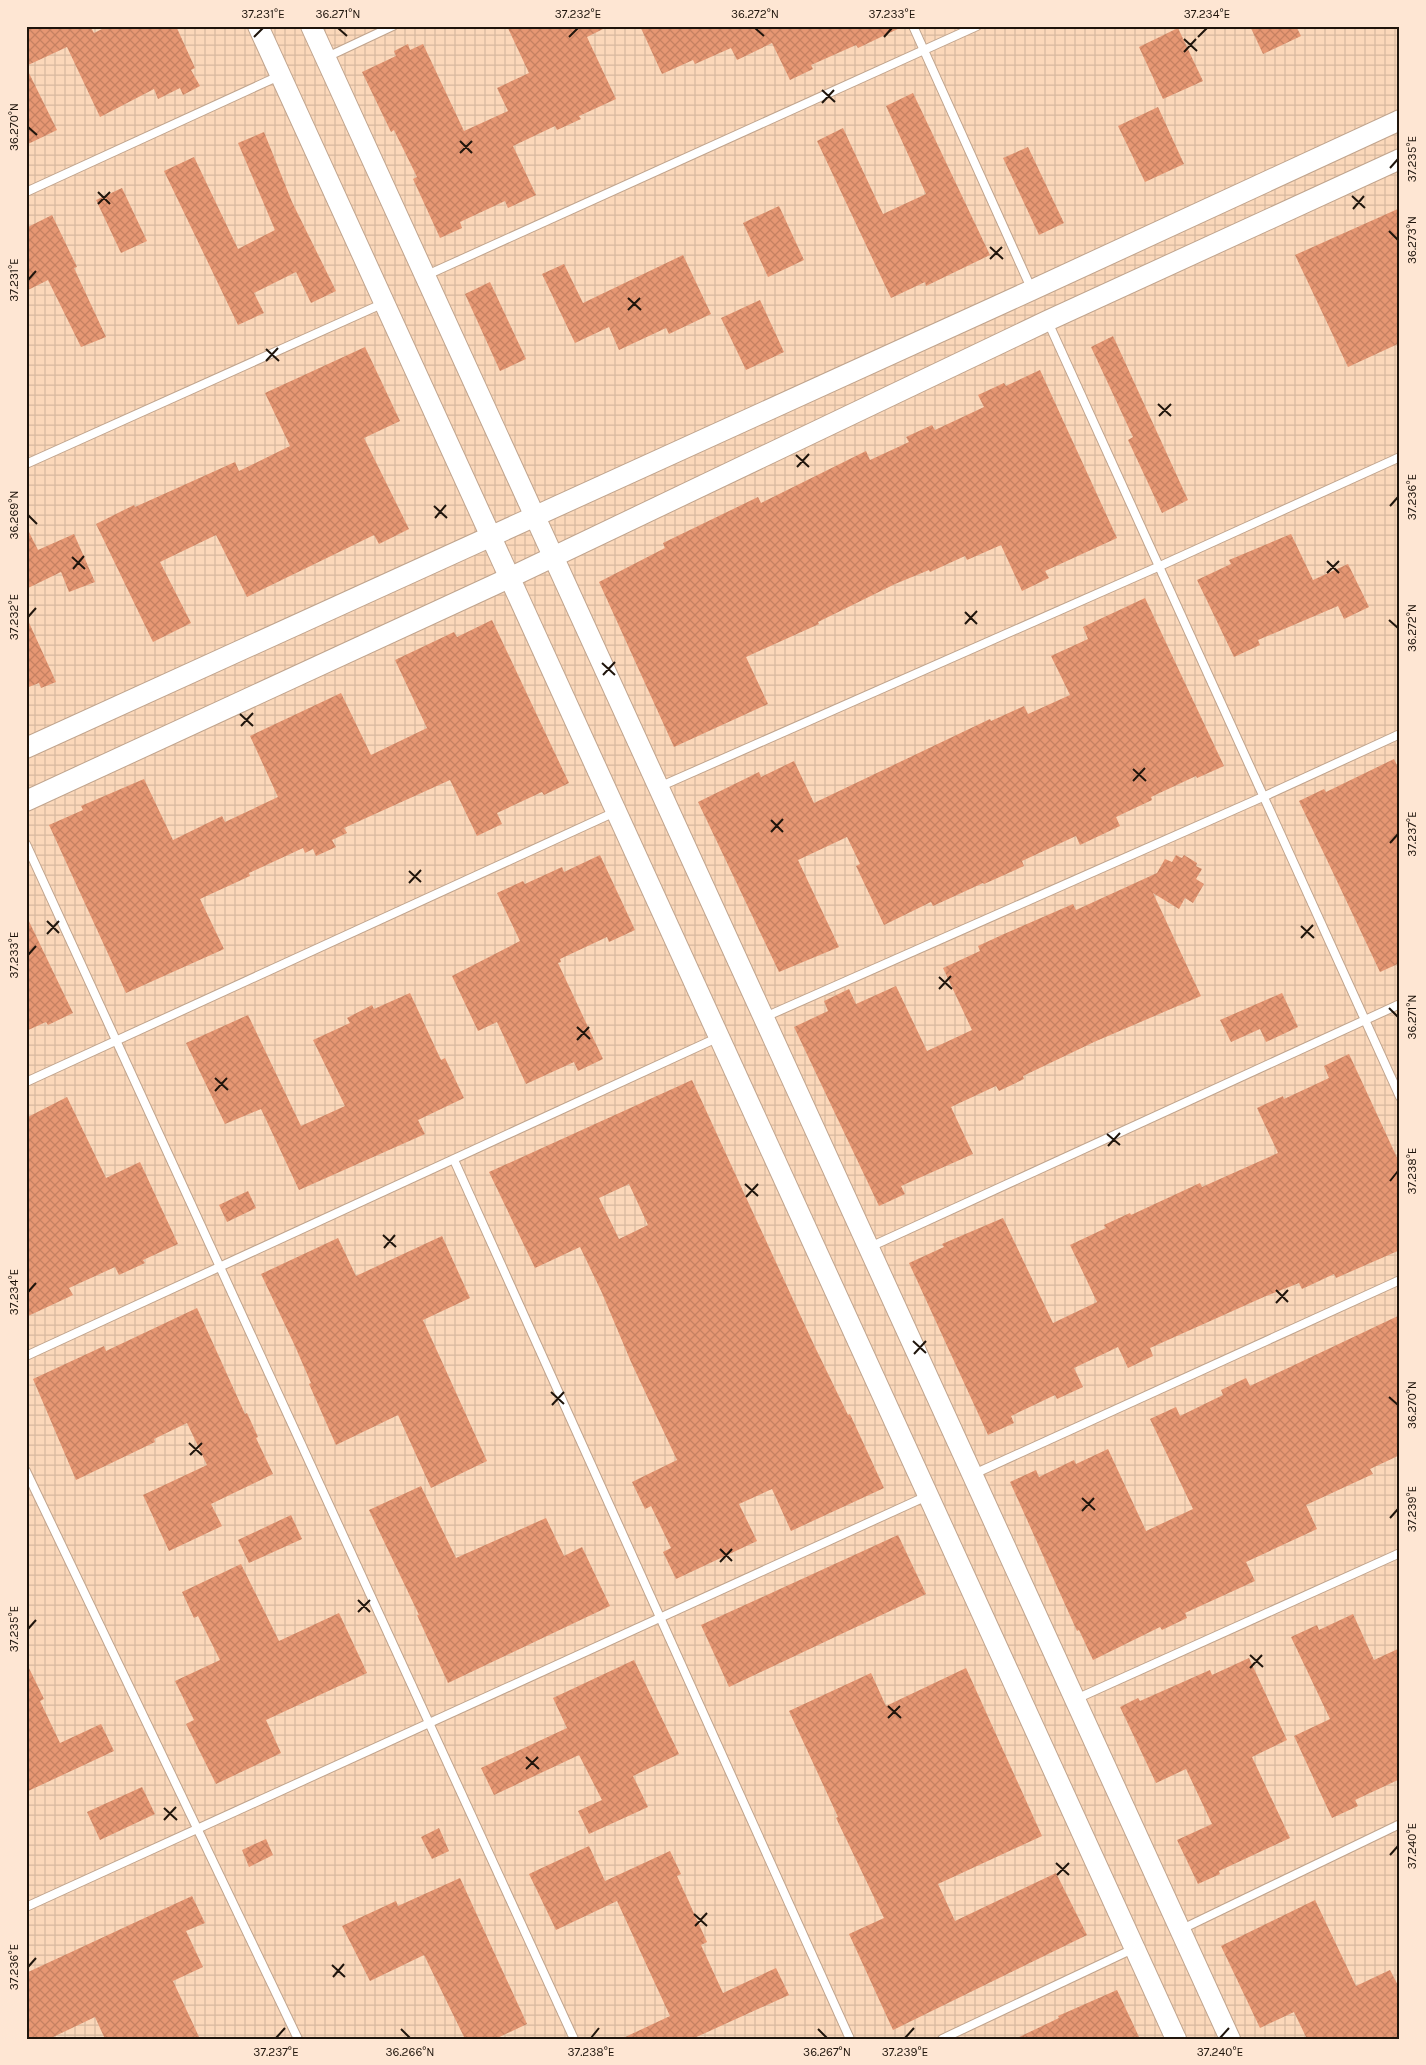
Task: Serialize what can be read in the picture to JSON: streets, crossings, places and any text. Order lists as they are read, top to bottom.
{
  "coordinates": [
    "37.231°E",
    "36.271°N",
    "37.232°E",
    "36.272°N",
    "37.233°E",
    "37.234°E",
    "36.270°N",
    "37.235°E",
    "36.273°N",
    "37.236°E",
    "36.269°N",
    "37.237°E",
    "37.238°E",
    "37.239°E",
    "37.240°E",
    "36.266°N",
    "36.267°N"
  ]
}
